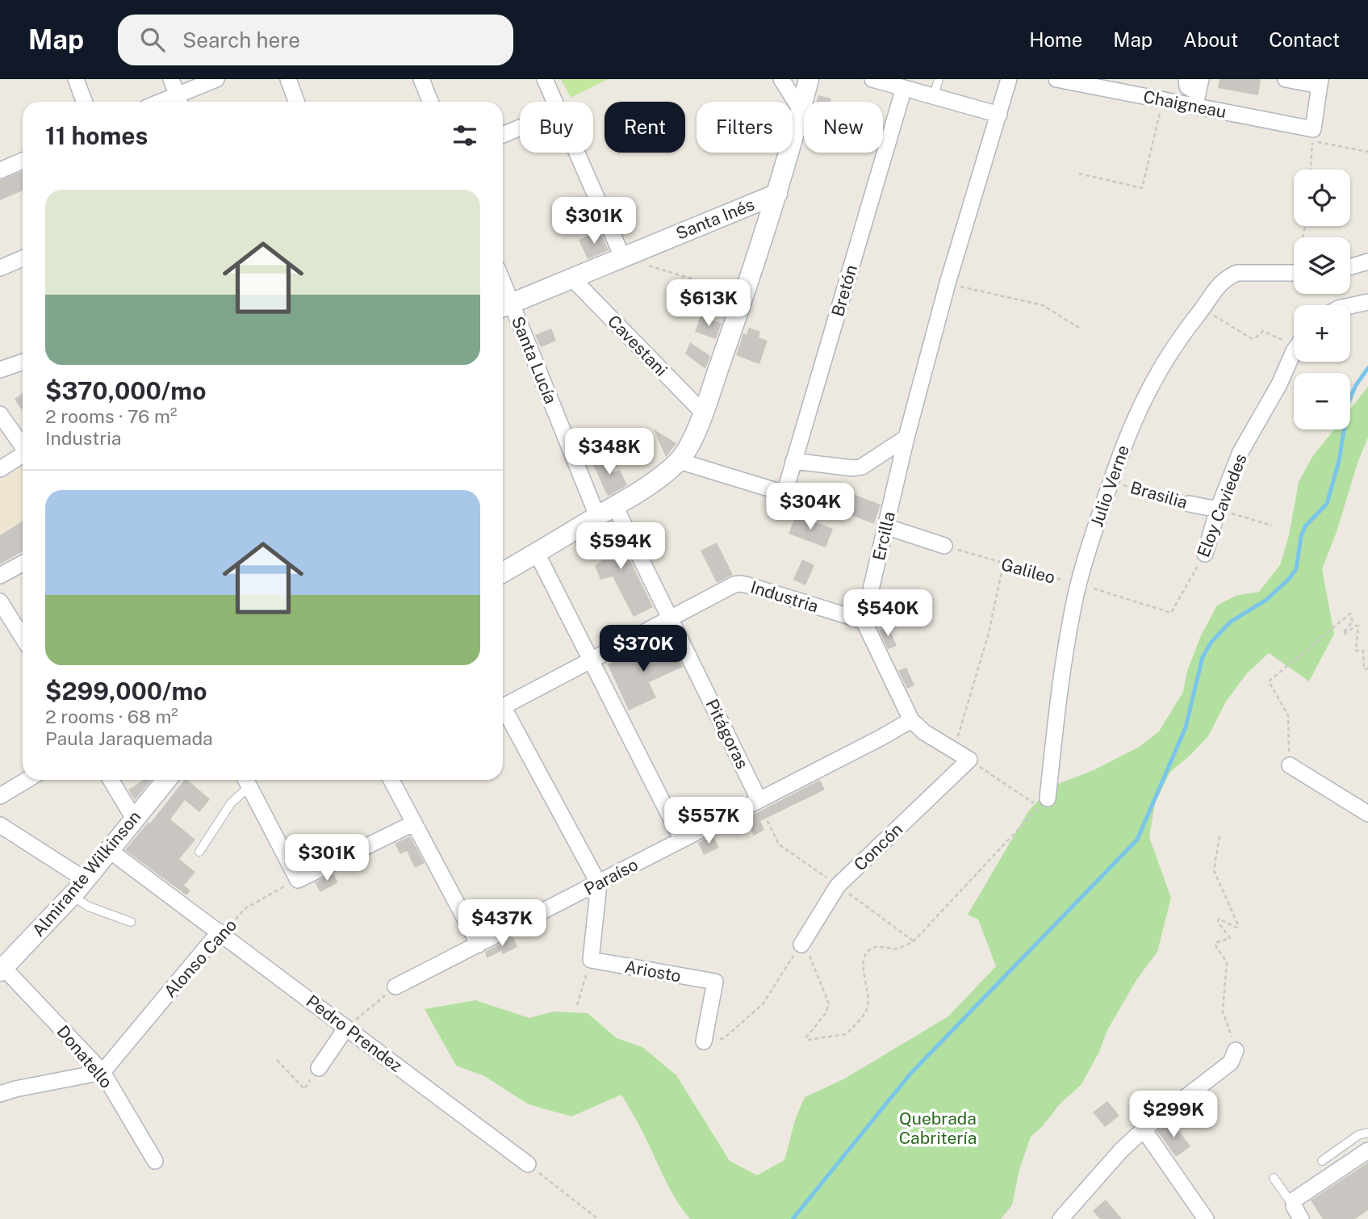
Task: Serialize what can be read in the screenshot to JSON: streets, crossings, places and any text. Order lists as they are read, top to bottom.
{
  "streets": {
    "street": [
      "Chaigneau",
      "Santa Inés",
      "Bretón",
      "Cavestani",
      "Santa Lucía",
      "Julio Verne",
      "Brasilia",
      "Eloy Caviedes",
      "Ercilla",
      "Industria",
      "Pitágoras",
      "Concón",
      "Almirante Wilkinson",
      "Paraíso",
      "Alonso Cano",
      "Ariosto",
      "Pedro Prendez",
      "Donatello"
    ],
    "path": ["Galileo"]
  },
  "crossings": [
    ["Santa Inés", "Cavestani"],
    ["Santa Inés", "Santa Lucía"],
    ["Julio Verne", "Brasilia"],
    ["Julio Verne", "Galileo"],
    ["Brasilia", "Eloy Caviedes"],
    ["Eloy Caviedes", "Galileo"],
    ["Ercilla", "Industria"],
    ["Industria", "Pitágoras"],
    ["Pitágoras", "Paraíso"],
    ["Almirante Wilkinson", "Pedro Prendez"],
    ["Almirante Wilkinson", "Donatello"],
    ["Alonso Cano", "Pedro Prendez"],
    ["Alonso Cano", "Donatello"]
  ],
  "parks": ["Quebrada Cabritería"],
  "page": {
    "header": "Map",
    "search": "Search here",
    "nav": [
      "Home",
      "Map",
      "About",
      "Contact"
    ],
    "chip": [
      "Buy",
      "Rent",
      "Filters",
      "New"
    ],
    "heading": "11 homes",
    "map_buttons": ["+", "−"],
    "list": [
      {
        "name": "$370,000/mo",
        "note": "2 rooms · 76 m² · Industria"
      },
      {
        "name": "$299,000/mo",
        "note": "2 rooms · 68 m² · Paula Jaraquemada"
      }
    ],
    "price": [
      "$301K",
      "$613K",
      "$348K",
      "$304K",
      "$594K",
      "$540K",
      "$370K",
      "$557K",
      "$301K",
      "$437K",
      "$299K"
    ]
  }
}
